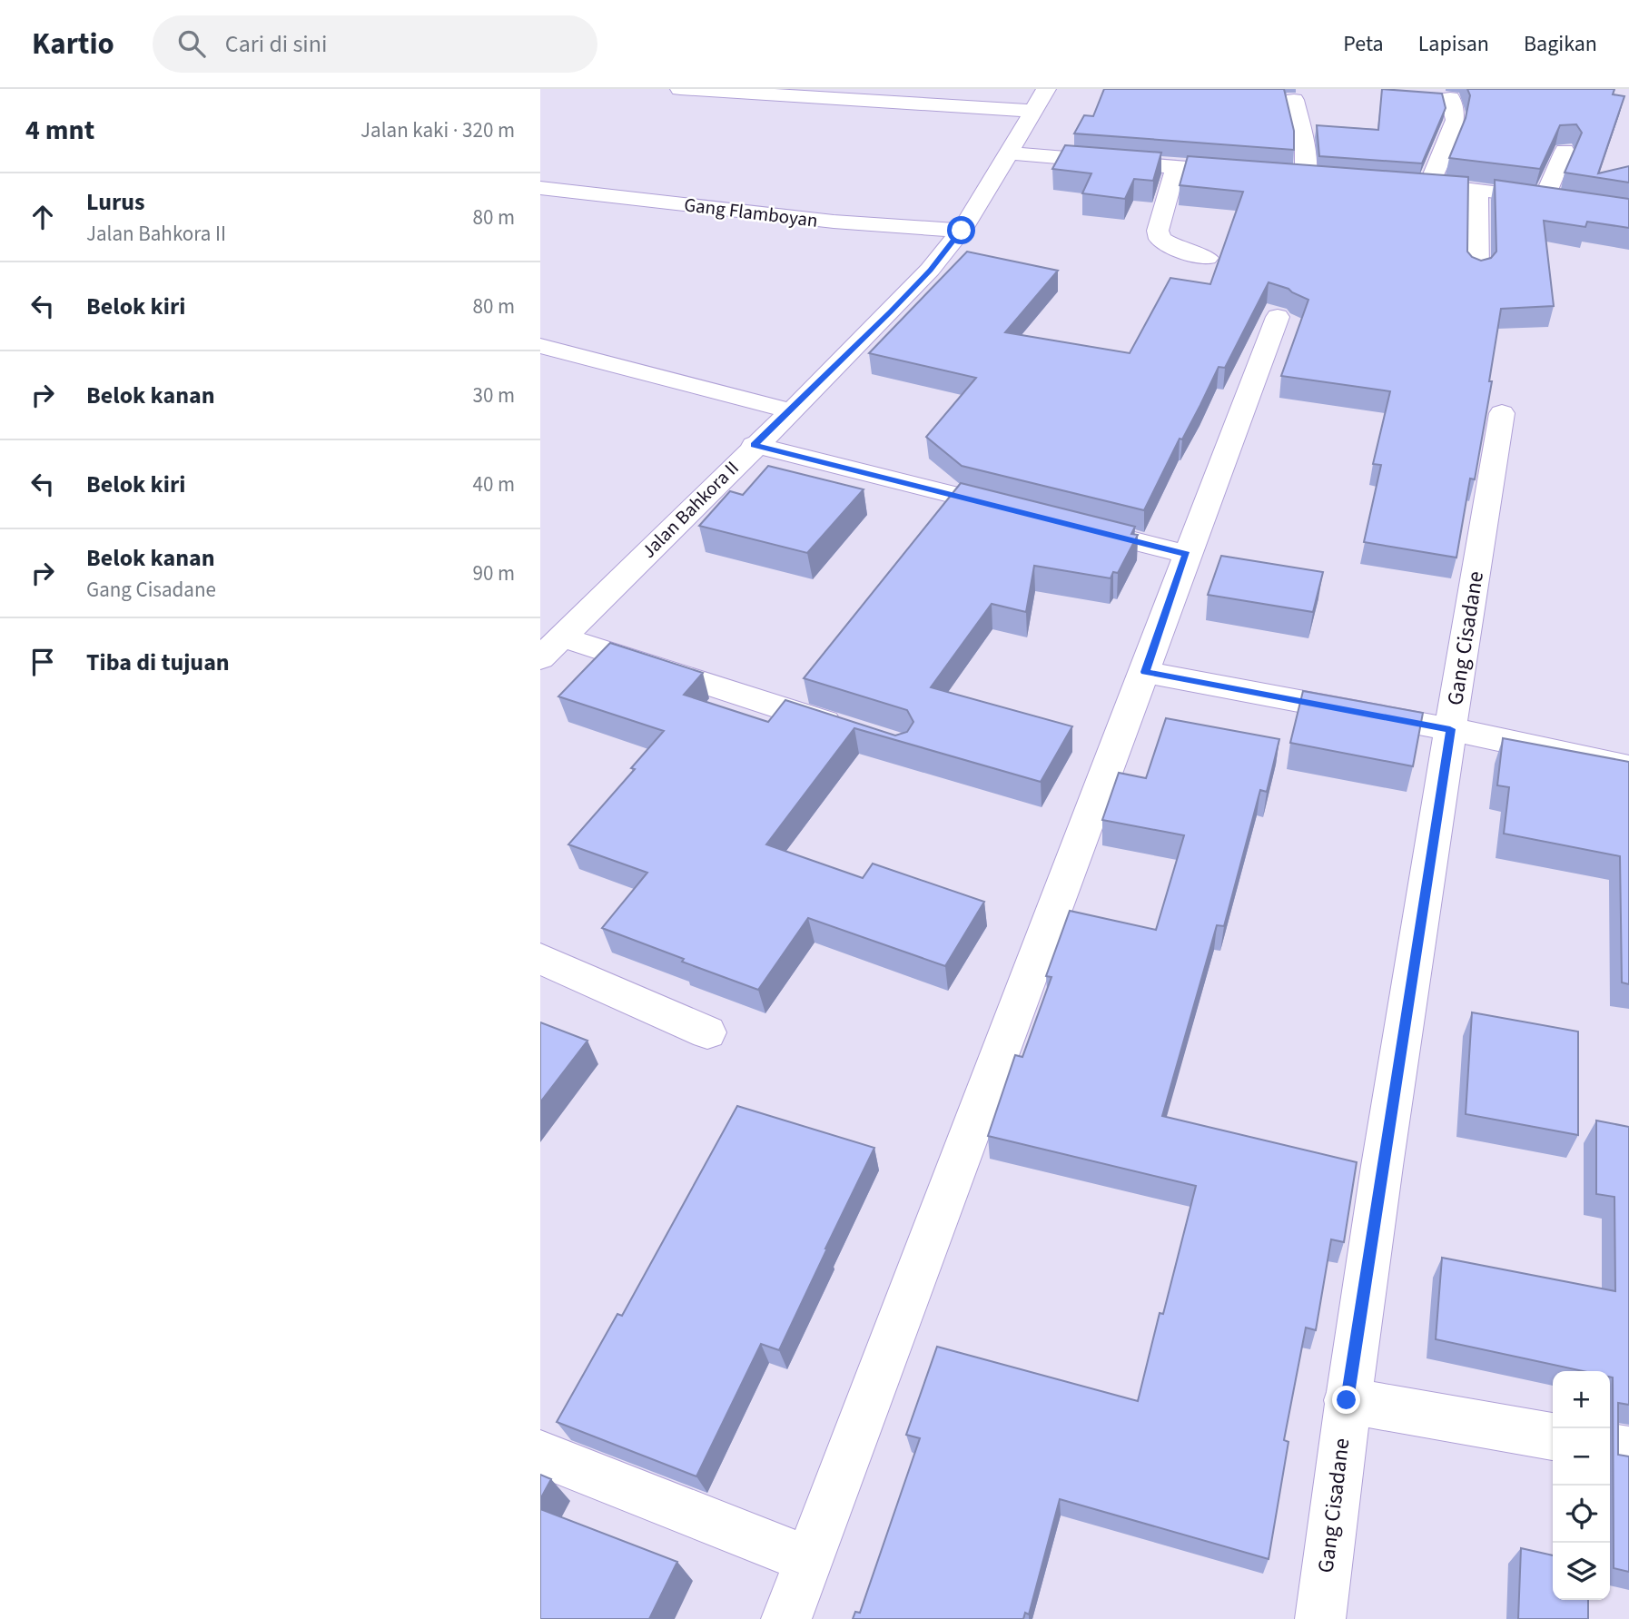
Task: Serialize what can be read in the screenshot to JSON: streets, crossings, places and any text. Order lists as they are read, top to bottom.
{
  "streets": {
    "street": ["Gang Flamboyan", "Jalan Bahkora II", "Gang Cisadane"]
  },
  "crossings": [
    ["Gang Flamboyan", "Jalan Bahkora II"]
  ],
  "page": {
    "header": "Kartio",
    "search": "Cari di sini",
    "nav": ["Peta", "Lapisan", "Bagikan"],
    "heading": ["4 mnt", "Jalan kaki · 320 m"],
    "list": [
      ["Lurus", "Jalan Bahkora II", "80 m"],
      ["Belok kiri", "80 m"],
      ["Belok kanan", "30 m"],
      ["Belok kiri", "40 m"],
      ["Belok kanan", "Gang Cisadane", "90 m"],
      "Tiba di tujuan"
    ],
    "map_buttons": ["+", "−"]
  }
}
